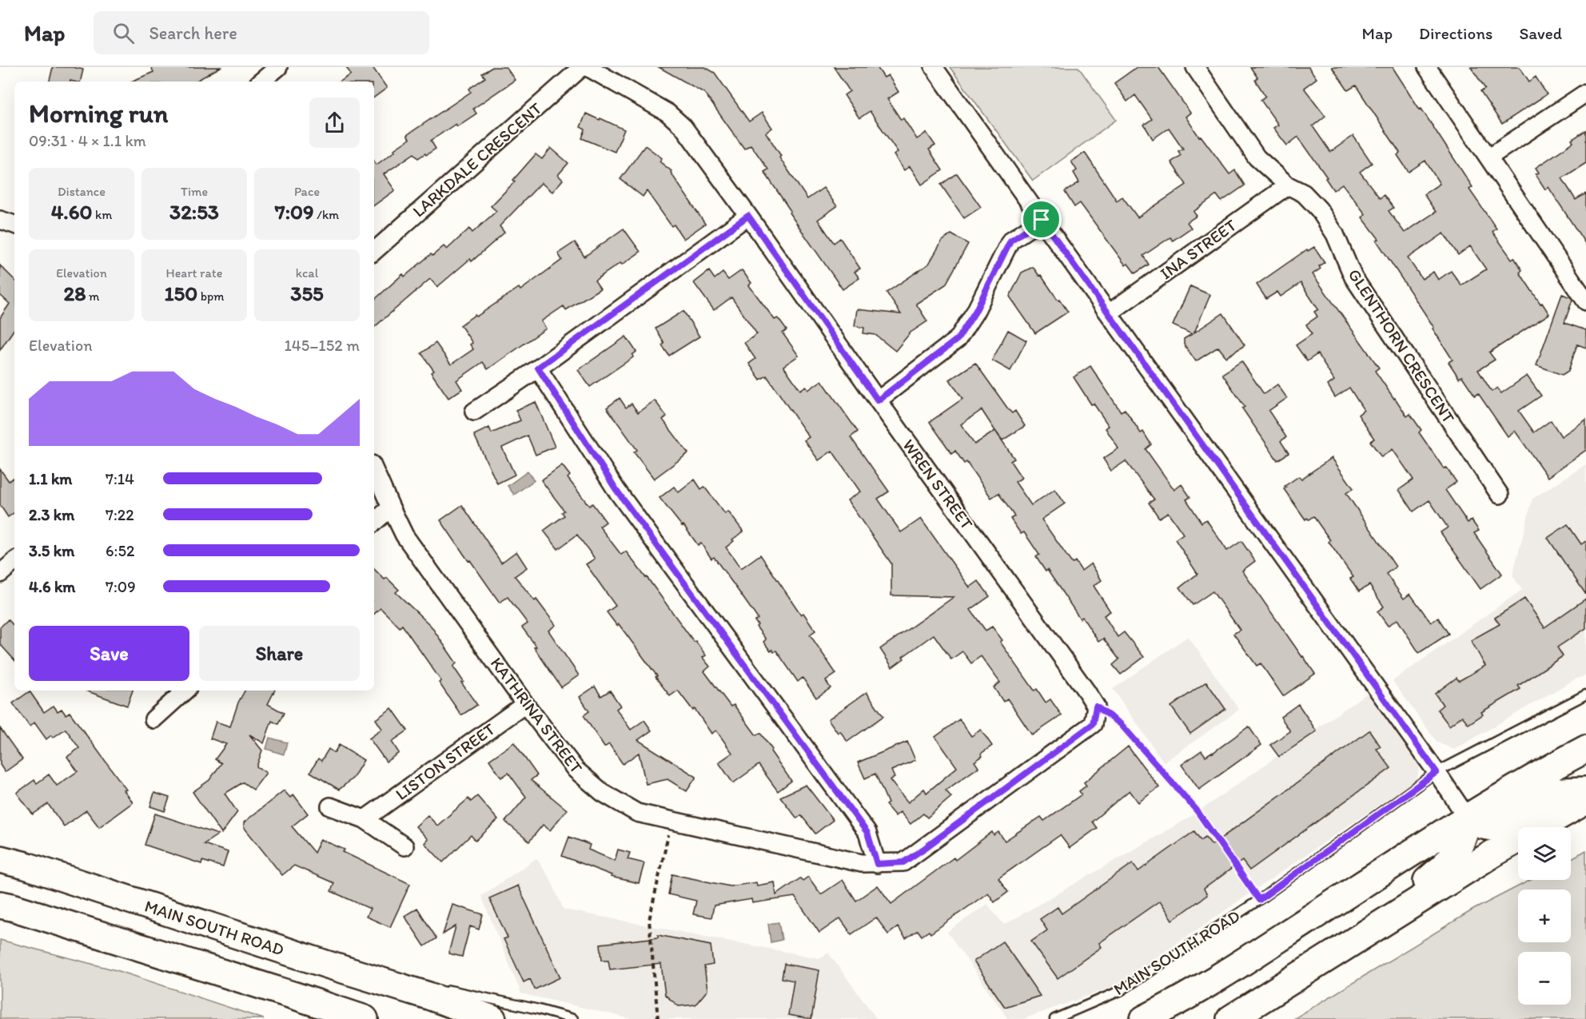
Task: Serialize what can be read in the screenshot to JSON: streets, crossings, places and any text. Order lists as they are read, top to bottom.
{
  "streets": {
    "highway": ["MAIN SOUTH ROAD"],
    "street": [
      "LARKDALE CRESCENT",
      "INA STREET",
      "GLENTHORN CRESCENT",
      "WREN STREET",
      "KATHRINA STREET",
      "LISTON STREET"
    ]
  },
  "crossings": [
    ["INA STREET", "GLENTHORN CRESCENT"],
    ["KATHRINA STREET", "LISTON STREET"]
  ],
  "page": {
    "header": "Map",
    "search": "Search here",
    "nav": ["Map", "Directions", "Saved"],
    "heading": ["Morning run", "09:31 · 4 × 1.1 km"],
    "stats": [
      ["Distance", "4.60 km"],
      ["Time", "32:53"],
      ["Pace", "7:09 /km"],
      ["Elevation", "28 m"],
      ["Heart rate", "150 bpm"],
      ["kcal", "355"]
    ],
    "chart": ["Elevation", "145–152 m"],
    "list": [
      {
        "name": "1.1 km",
        "note": "7:14"
      },
      {
        "name": "2.3 km",
        "note": "7:22"
      },
      {
        "name": "3.5 km",
        "note": "6:52"
      },
      {
        "name": "4.6 km",
        "note": "7:09"
      }
    ],
    "buttons": ["Save", "Share"],
    "map_buttons": ["+", "−"]
  }
}
